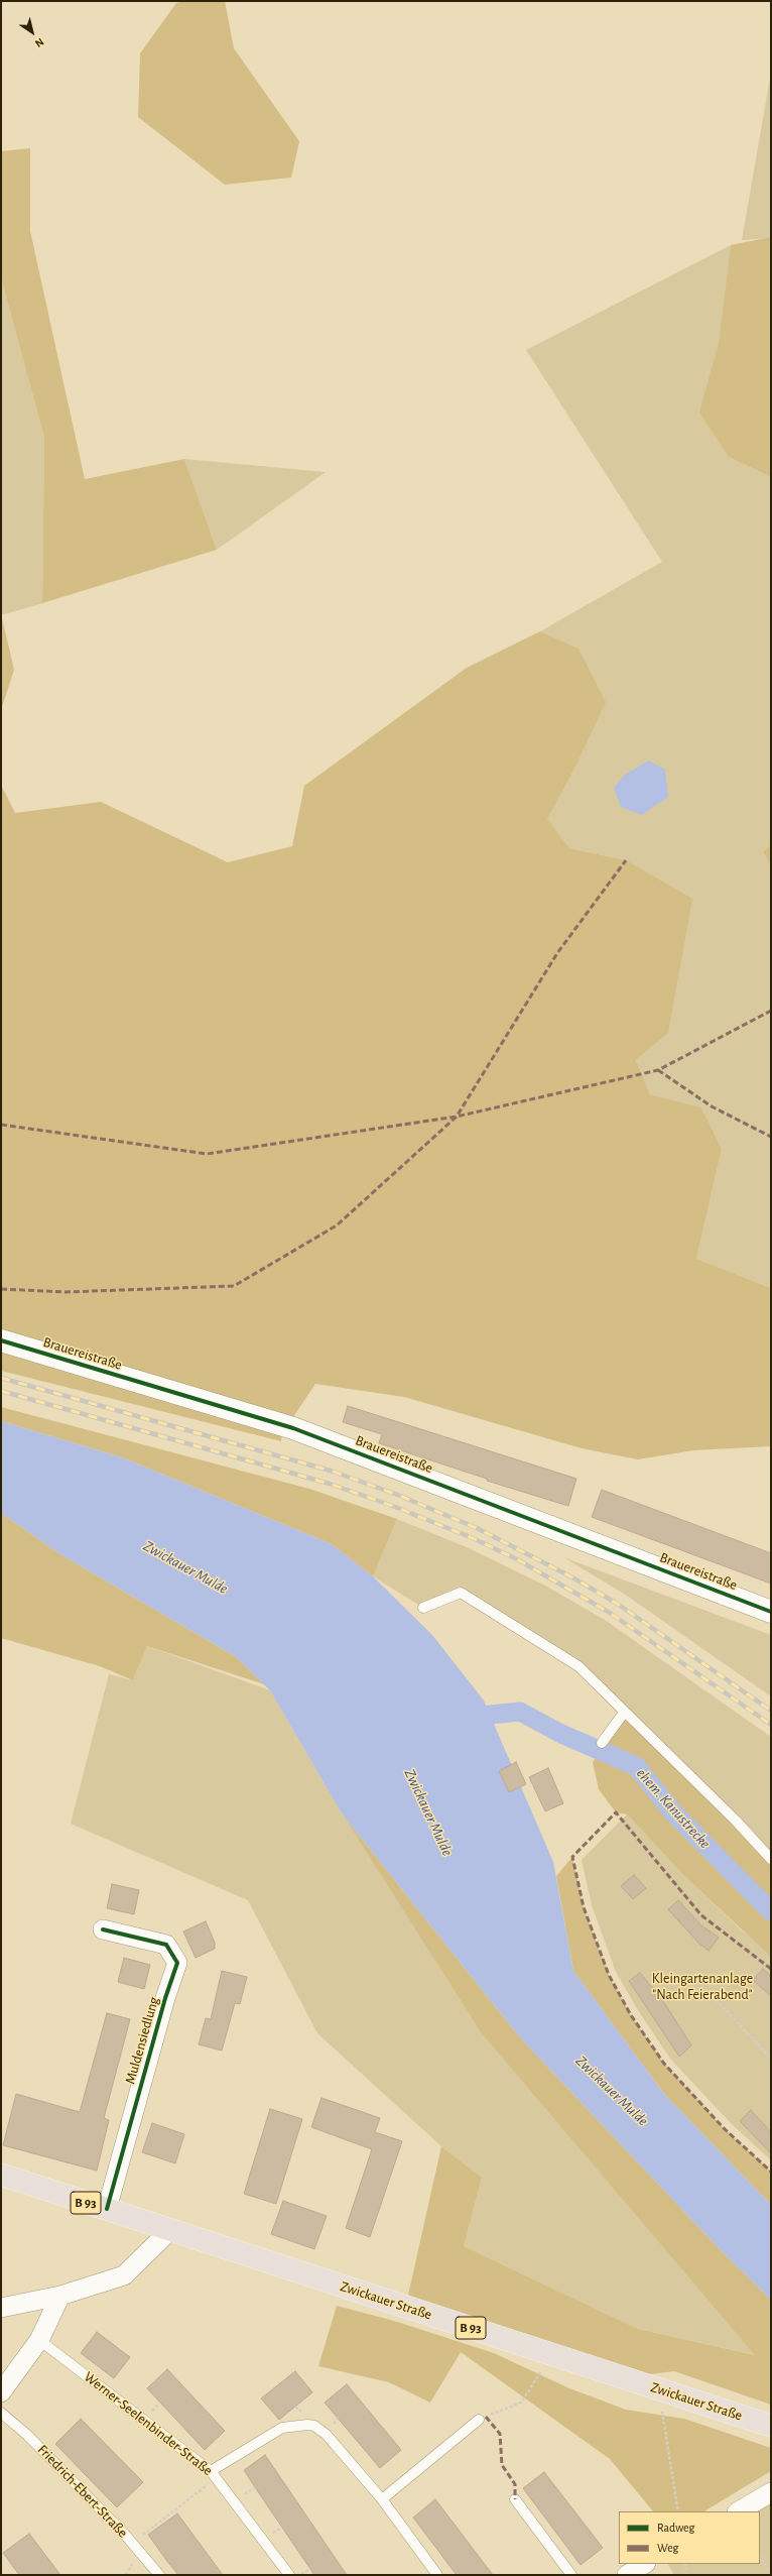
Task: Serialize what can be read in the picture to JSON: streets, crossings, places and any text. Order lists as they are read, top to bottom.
{
  "streets": {
    "main road": ["B 93", "Zwickauer Straße"],
    "street": ["Brauereistraße", "Muldensiedlung"],
    "lane": ["Werner-Seelenbinder-Straße", "Friedrich-Ebert-Straße"]
  },
  "crossings": [
    ["Muldensiedlung", "Zwickauer Straße"]
  ],
  "water": ["Zwickauer Mulde", "ehem. Kanustrecke"],
  "parks": ["Kleingartenanlage \"Nach Feierabend\""],
  "legend": ["Radweg", "Weg"],
  "north": "bottom right"
}
